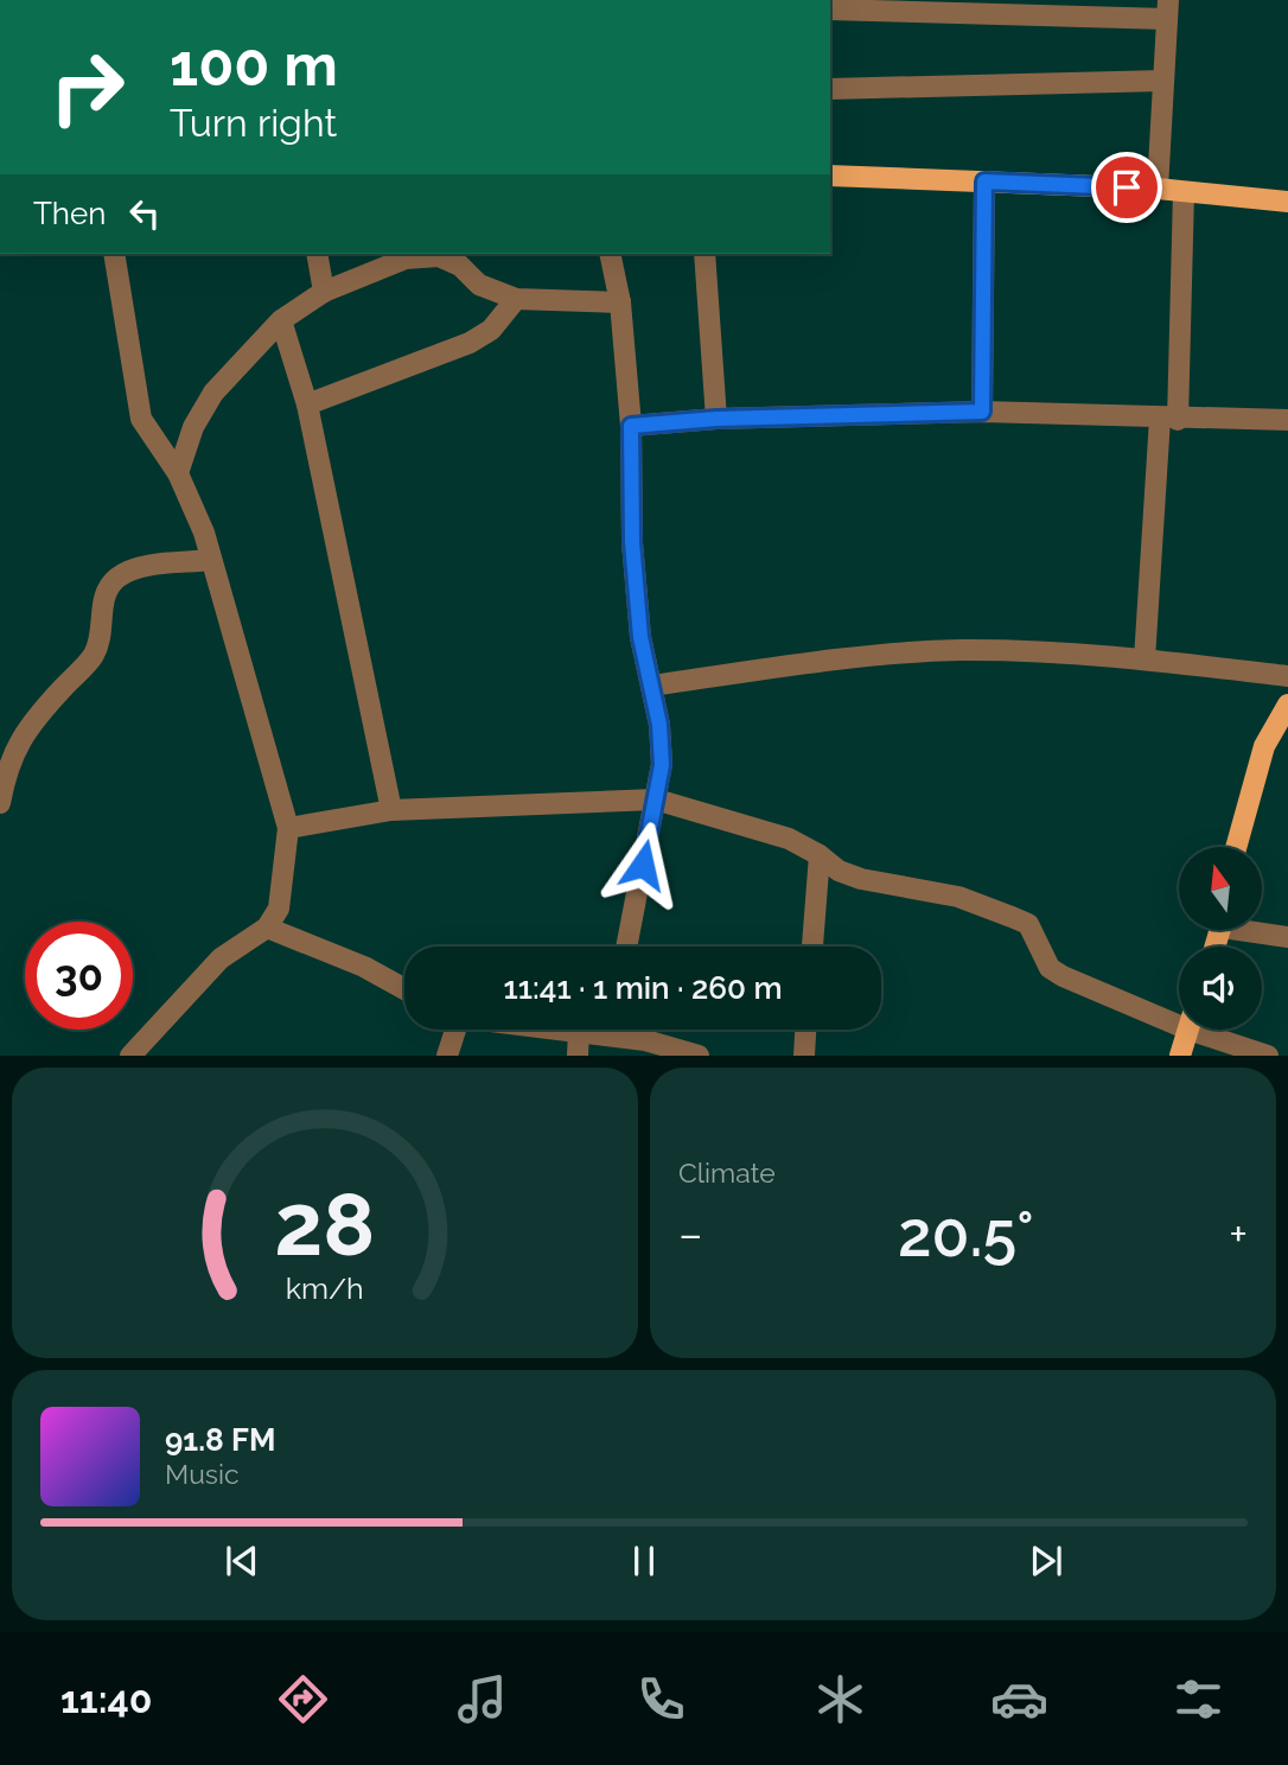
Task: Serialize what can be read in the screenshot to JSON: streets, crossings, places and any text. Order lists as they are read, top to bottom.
{
  "north": "top",
  "page": {
    "turn": ["100 m", "Turn right"],
    "then": "Then",
    "limit": "30",
    "trip": "11:41 · 1 min · 260 m",
    "tile": "Climate",
    "heat": ["−", "20.5°", "+"],
    "song": ["91.8 FM", "Music"],
    "tabs": "11:40",
    "gauge": ["28", "km/h"]
  }
}
